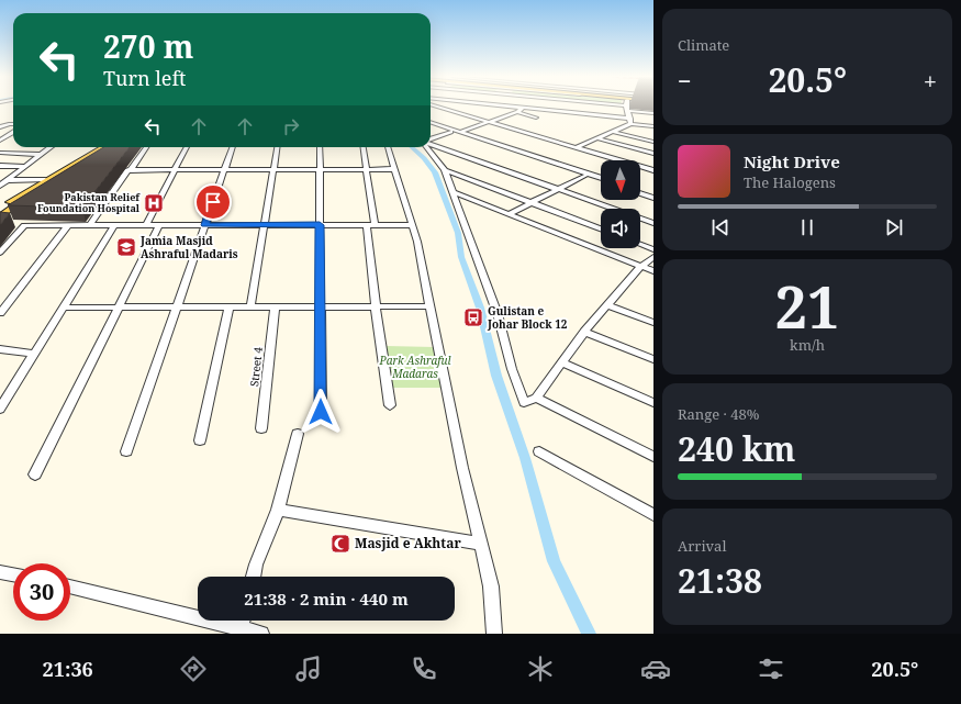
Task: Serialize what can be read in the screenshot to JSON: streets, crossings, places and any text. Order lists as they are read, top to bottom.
{
  "streets": {
    "street": ["Street 4"]
  },
  "parks": ["Park Ashraful Madaras"],
  "places": {
    "hospital": ["Pakistan Relief Foundation Hospital"],
    "school or university": ["Jamia Masjid Ashraful Madaris"],
    "bus stop": ["Gulistan e Johar Block 12"],
    "mosque": ["Masjid e Akhtar"]
  },
  "north": "bottom",
  "page": {
    "tile": [
      "Climate",
      ["21", "km/h"],
      ["Range · 48%", "240 km"],
      ["Arrival", "21:38"]
    ],
    "turn": ["270 m", "Turn left"],
    "heat": ["−", "20.5°", "+"],
    "song": ["Night Drive", "The Halogens"],
    "limit": "30",
    "trip": "21:38 · 2 min · 440 m",
    "tabs": ["21:36", "20.5°"]
  }
}
